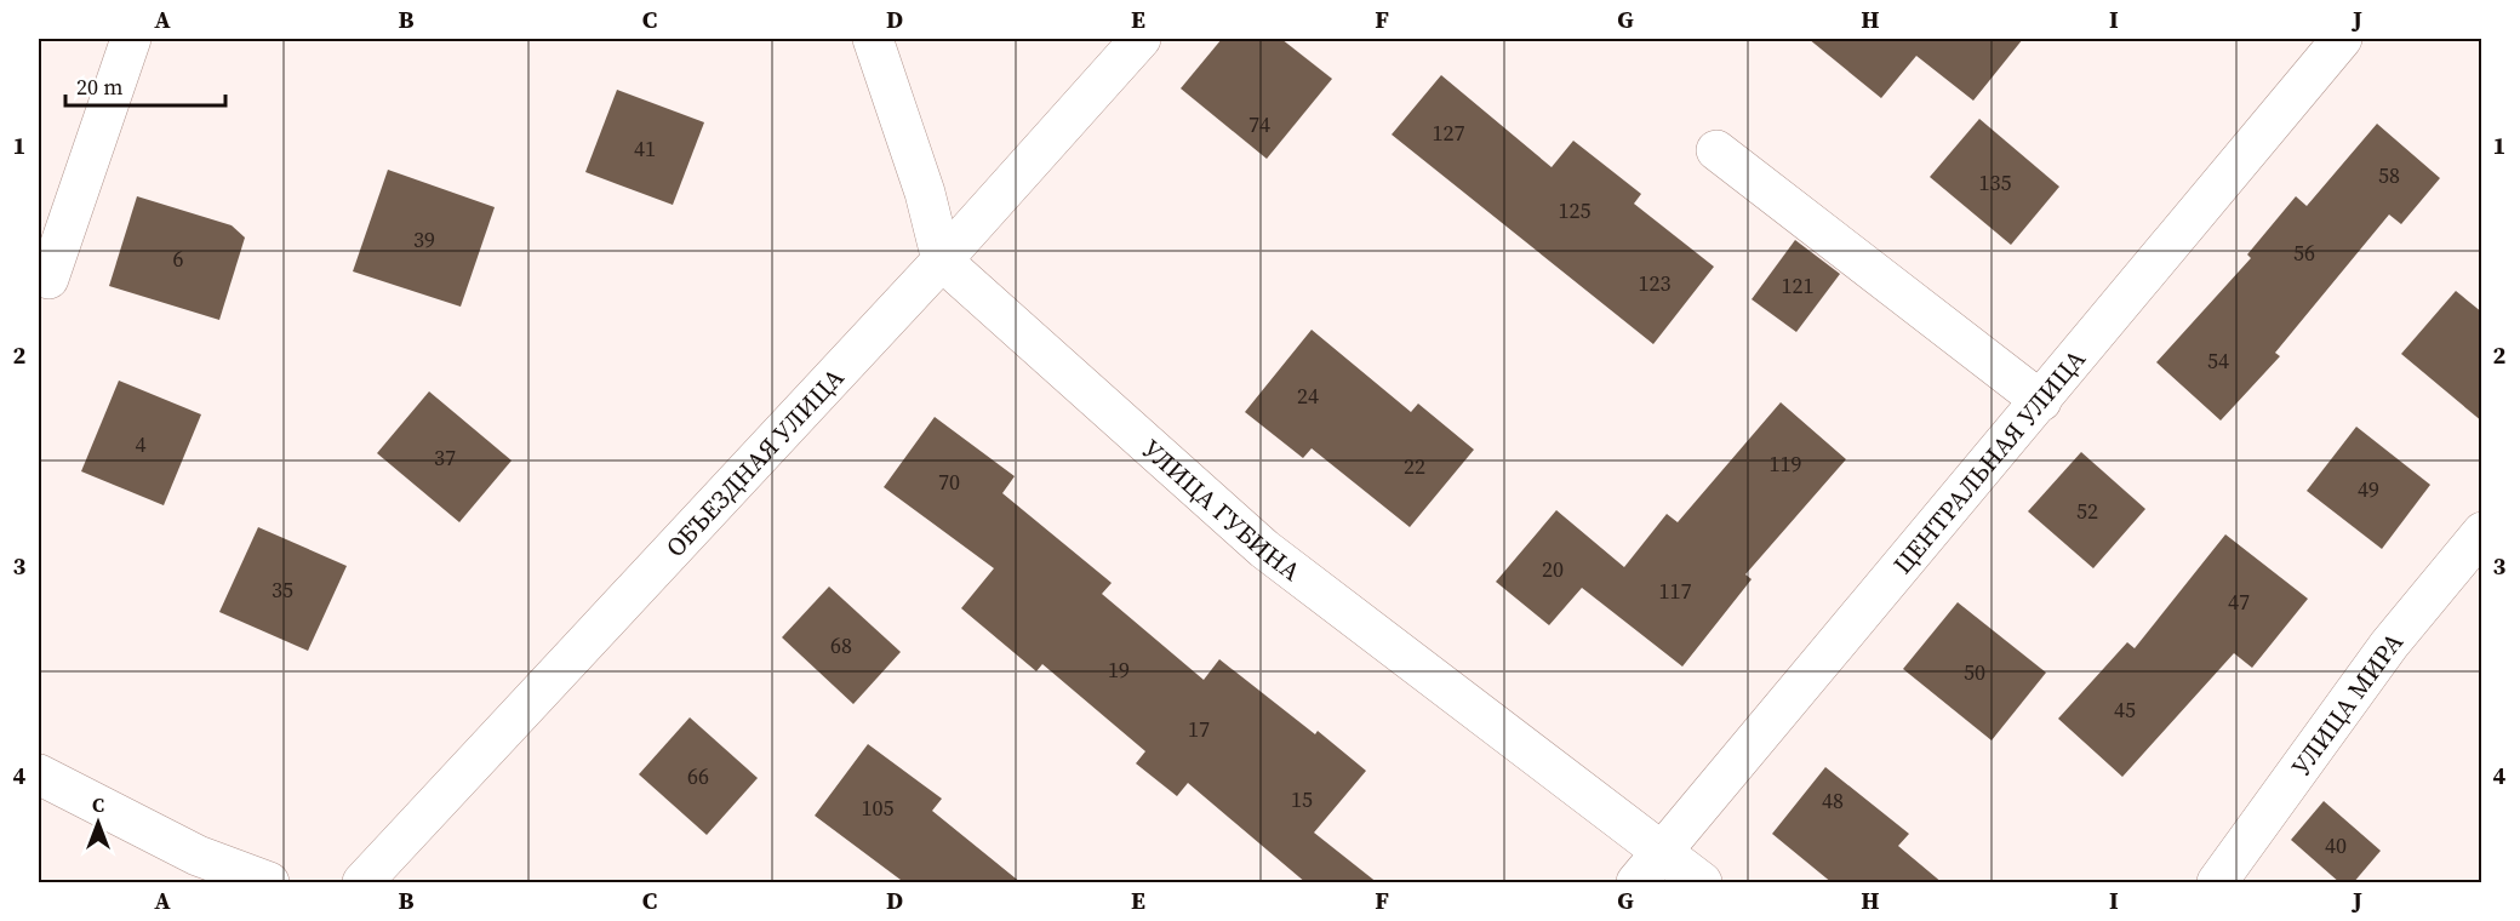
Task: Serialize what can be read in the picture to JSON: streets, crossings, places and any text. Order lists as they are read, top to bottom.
{
  "streets": {
    "street": [
      "ОБЪЕЗДНАЯ УЛИЦА",
      "ЦЕНТРАЛЬНАЯ УЛИЦА",
      "УЛИЦА ГУБИНА",
      "УЛИЦА МИРА"
    ]
  },
  "crossings": [
    ["ОБЪЕЗДНАЯ УЛИЦА", "УЛИЦА ГУБИНА"],
    ["ЦЕНТРАЛЬНАЯ УЛИЦА", "УЛИЦА ГУБИНА"]
  ],
  "house_numbers": [
    "74",
    "127",
    "41",
    "58",
    "135",
    "125",
    "39",
    "56",
    "6",
    "123",
    "121",
    "54",
    "24",
    "4",
    "37",
    "119",
    "22",
    "70",
    "49",
    "52",
    "20",
    "35",
    "117",
    "47",
    "68",
    "19",
    "50",
    "45",
    "17",
    "66",
    "15",
    "48",
    "105",
    "40"
  ],
  "scale_bar": "20 m",
  "north": "top",
  "grid": {
    "columns": [
      "A",
      "B",
      "C",
      "D",
      "E",
      "F",
      "G",
      "H",
      "I",
      "J"
    ],
    "rows": [
      "1",
      "2",
      "3",
      "4"
    ]
  }
}
